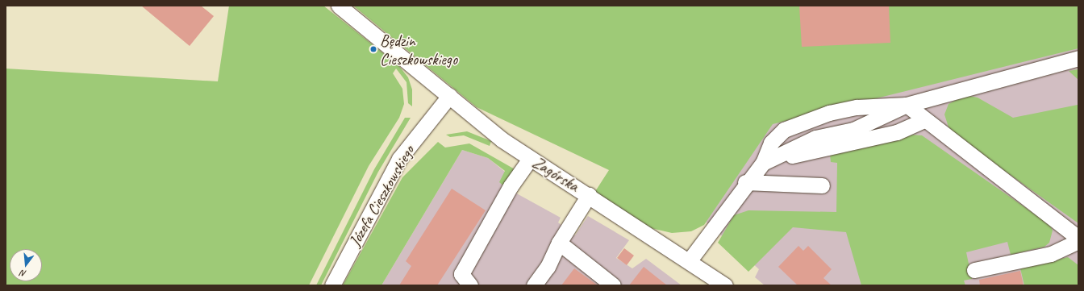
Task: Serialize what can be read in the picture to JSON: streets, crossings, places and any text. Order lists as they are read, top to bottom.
{
  "streets": {
    "street": ["Zagórska", "Józefa Cieszkowskiego"]
  },
  "crossings": [
    ["Zagórska", "Józefa Cieszkowskiego"]
  ],
  "places": ["Będzin Cieszkowskiego"],
  "north": "bottom"
}
